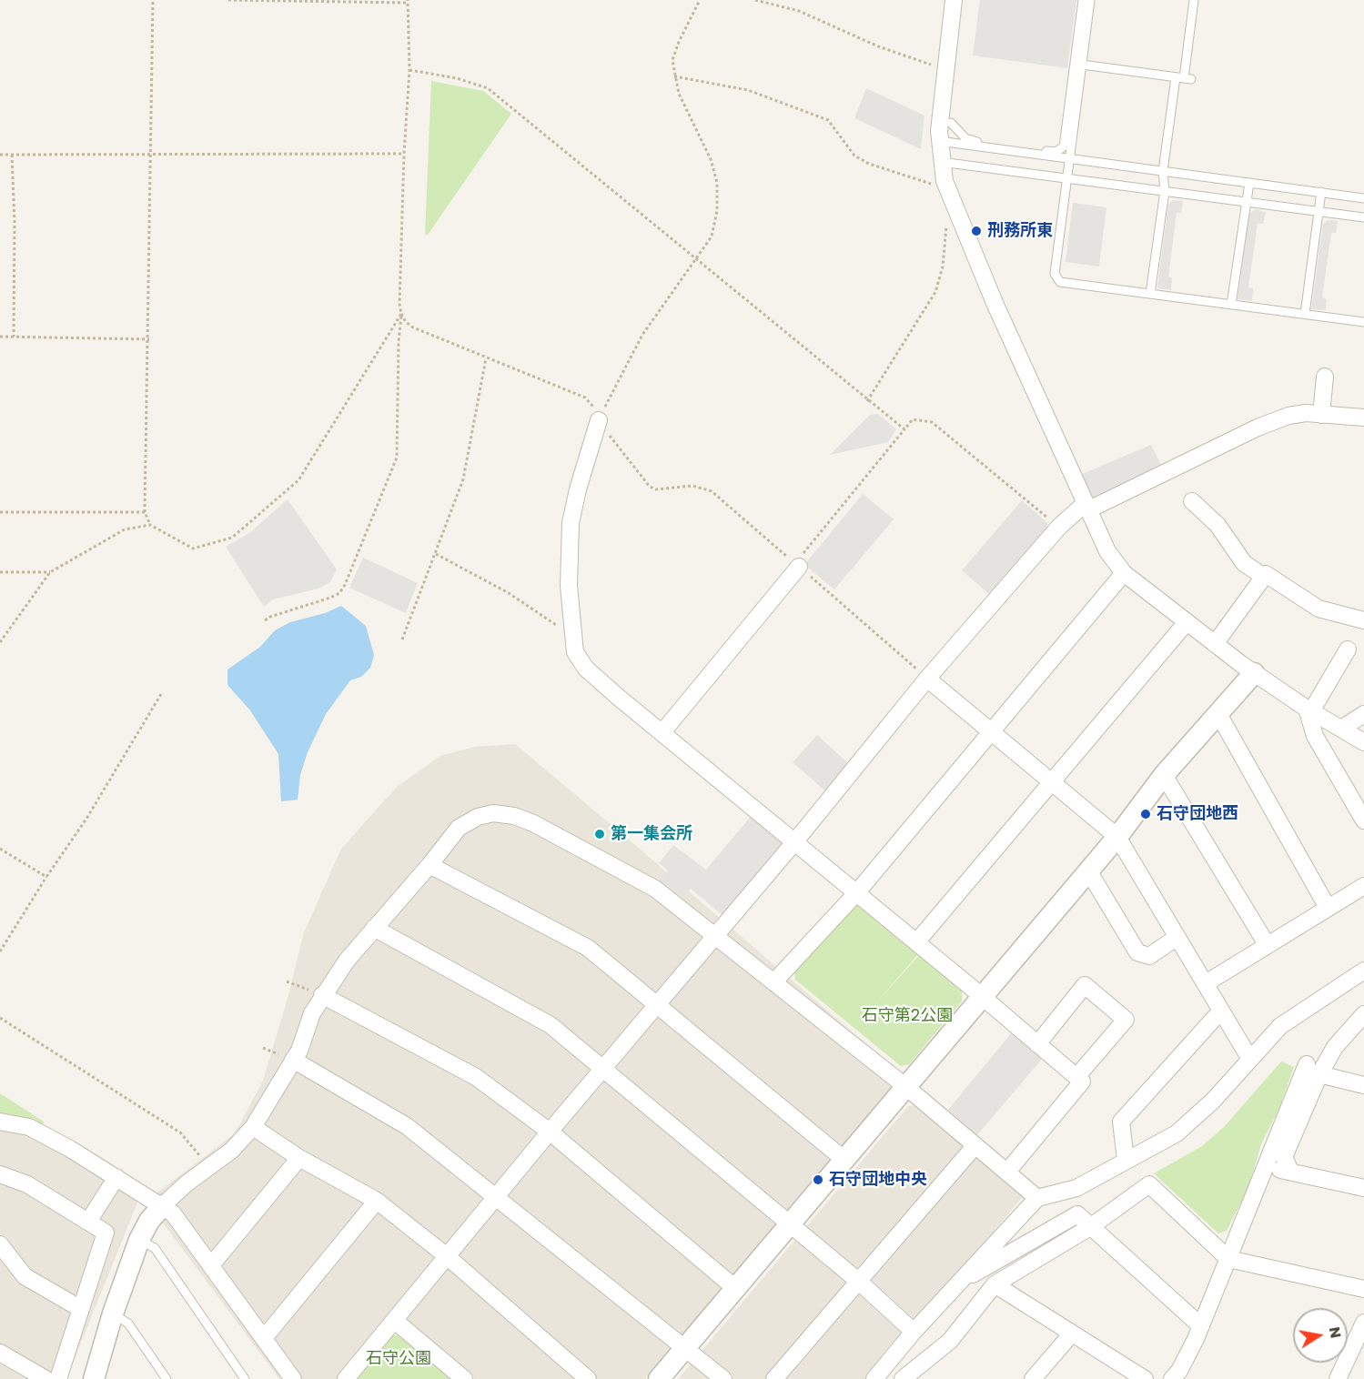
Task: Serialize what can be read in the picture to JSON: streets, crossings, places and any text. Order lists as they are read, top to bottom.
{
  "parks": ["石守第2公園", "石守公園"],
  "places": [
    "刑務所東",
    "石守団地西",
    "第一集会所",
    "石守団地中央"
  ],
  "north": "right"
}
